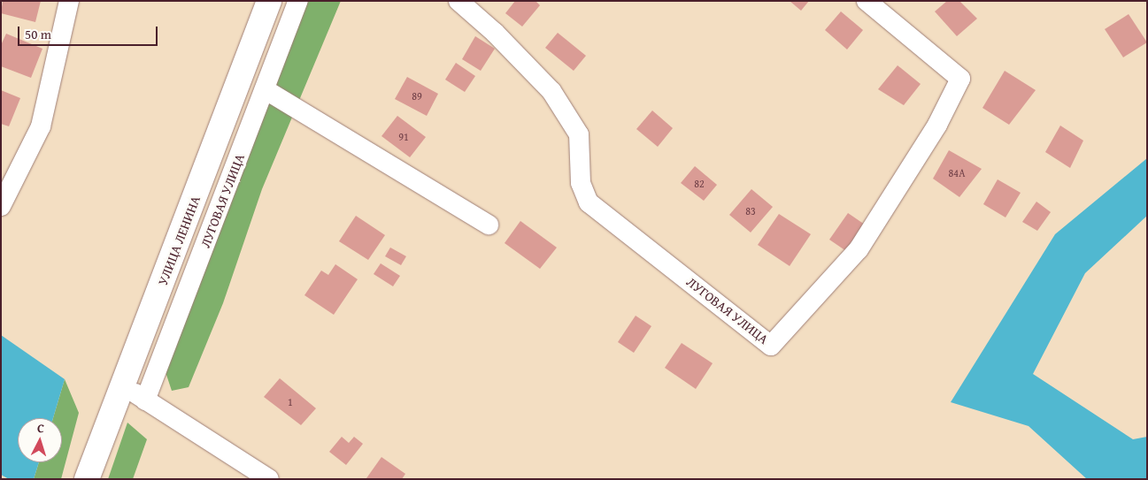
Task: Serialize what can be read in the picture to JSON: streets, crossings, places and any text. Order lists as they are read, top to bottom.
{
  "streets": {
    "main road": ["УЛИЦА ЛЕНИНА"],
    "street": ["ЛУГОВАЯ УЛИЦА"]
  },
  "house_numbers": [
    "89",
    "91",
    "84А",
    "82",
    "83",
    "1"
  ],
  "scale_bar": "50 m",
  "north": "top"
}
